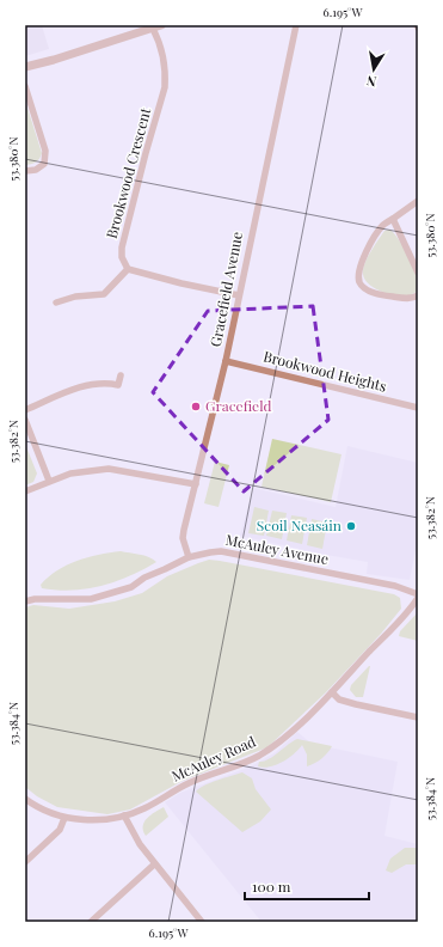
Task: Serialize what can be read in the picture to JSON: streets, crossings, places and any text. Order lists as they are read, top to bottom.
{
  "streets": {
    "street": [
      "Brookwood Crescent",
      "Gracefield Avenue",
      "Brookwood Heights",
      "McAuley Avenue",
      "McAuley Road"
    ]
  },
  "crossings": [
    ["Gracefield Avenue", "Brookwood Heights"],
    ["Gracefield Avenue", "McAuley Avenue"],
    ["McAuley Avenue", "McAuley Road"]
  ],
  "places": ["Gracefield", "Scoil Neasáin"],
  "scale_bar": "100 m",
  "north": "bottom",
  "coordinates": [
    "6.195°W",
    "53.380°N",
    "53.382°N",
    "53.384°N"
  ]
}
